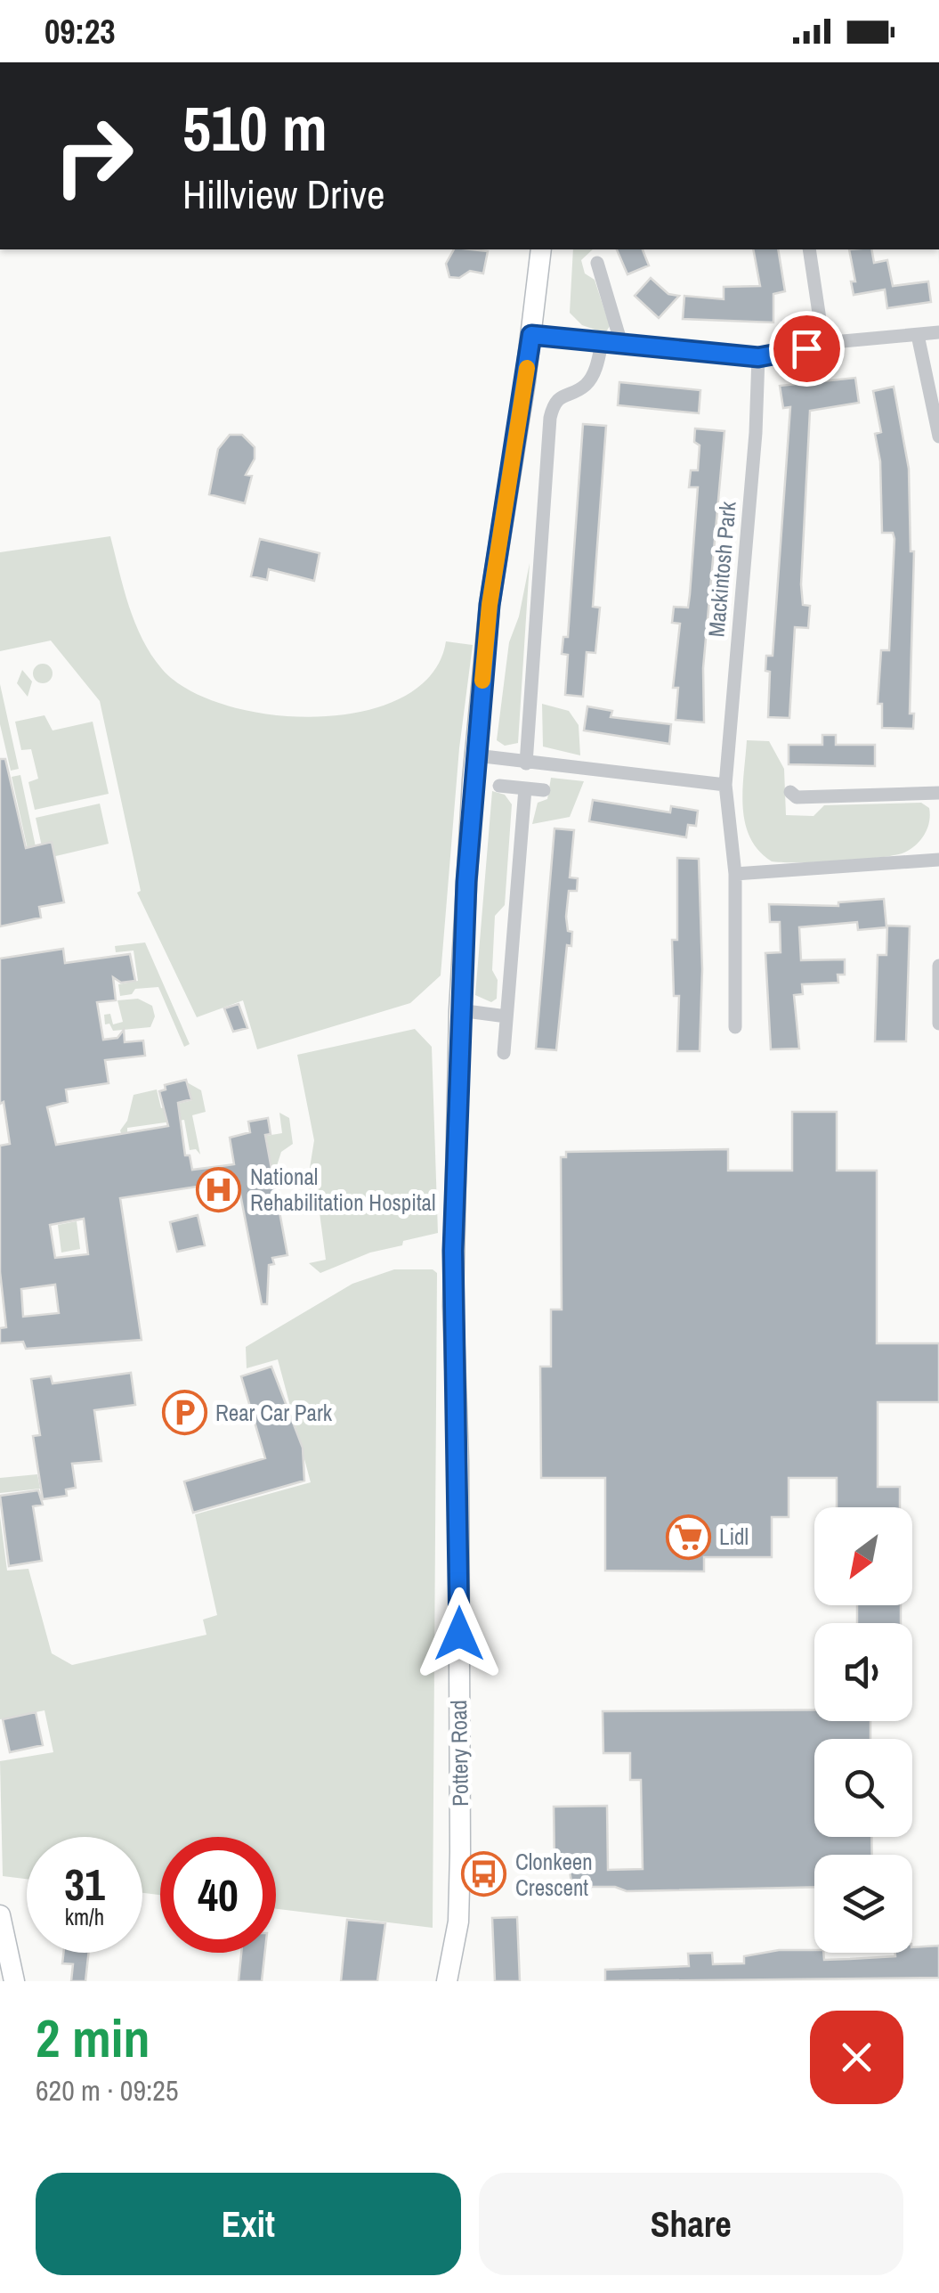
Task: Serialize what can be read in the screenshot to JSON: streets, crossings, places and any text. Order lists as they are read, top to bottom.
{
  "streets": {
    "street": ["Mackintosh Park", "Pottery Road"]
  },
  "places": {
    "hospital": ["National Rehabilitation Hospital"],
    "parking": ["Rear Car Park"],
    "supermarket": ["Lidl"],
    "bus stop": ["Clonkeen Crescent"]
  },
  "north": "bottom left",
  "page": {
    "status": "09:23",
    "turn": ["510 m", "Hillview Drive"],
    "speed": "31 km/h",
    "limit": "40",
    "heading": ["2 min", "620 m · 09:25"],
    "buttons": ["Exit", "Share"]
  }
}
